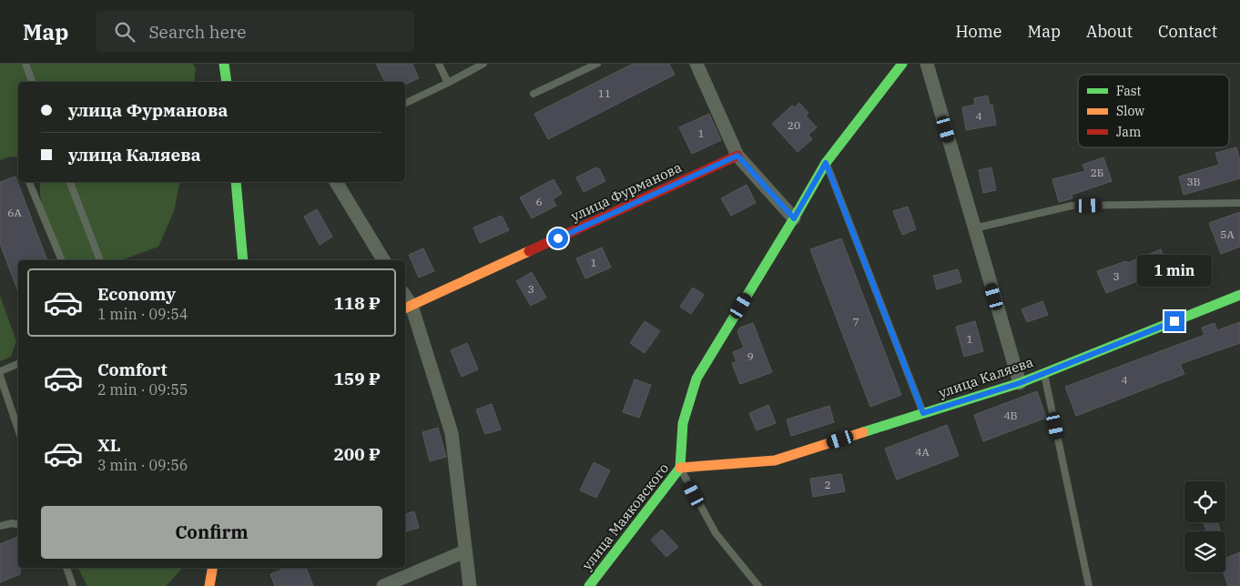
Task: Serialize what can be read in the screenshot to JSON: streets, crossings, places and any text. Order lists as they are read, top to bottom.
{
  "streets": {
    "street": ["улица Фурманова", "улица Каляева", "улица Маяковского"]
  },
  "crossings": [
    ["улица Каляева", "улица Маяковского"]
  ],
  "house_numbers": [
    "11",
    "4",
    "20",
    "1",
    "2Б",
    "3В",
    "6",
    "6А",
    "5А",
    "1",
    "3",
    "3",
    "7",
    "1",
    "9",
    "4",
    "4В",
    "4А",
    "2"
  ],
  "legend": ["Fast", "Slow", "Jam"],
  "page": {
    "header": "Map",
    "search": "Search here",
    "nav": [
      "Home",
      "Map",
      "About",
      "Contact"
    ],
    "banner": ["улица Фурманова", "улица Каляева"],
    "bubble": "1 min",
    "list": [
      {
        "name": "Economy",
        "note": "1 min · 09:54",
        "value": "118 ₽"
      },
      {
        "name": "Comfort",
        "note": "2 min · 09:55",
        "value": "159 ₽"
      },
      {
        "name": "XL",
        "note": "3 min · 09:56",
        "value": "200 ₽"
      }
    ],
    "buttons": "Confirm"
  }
}
